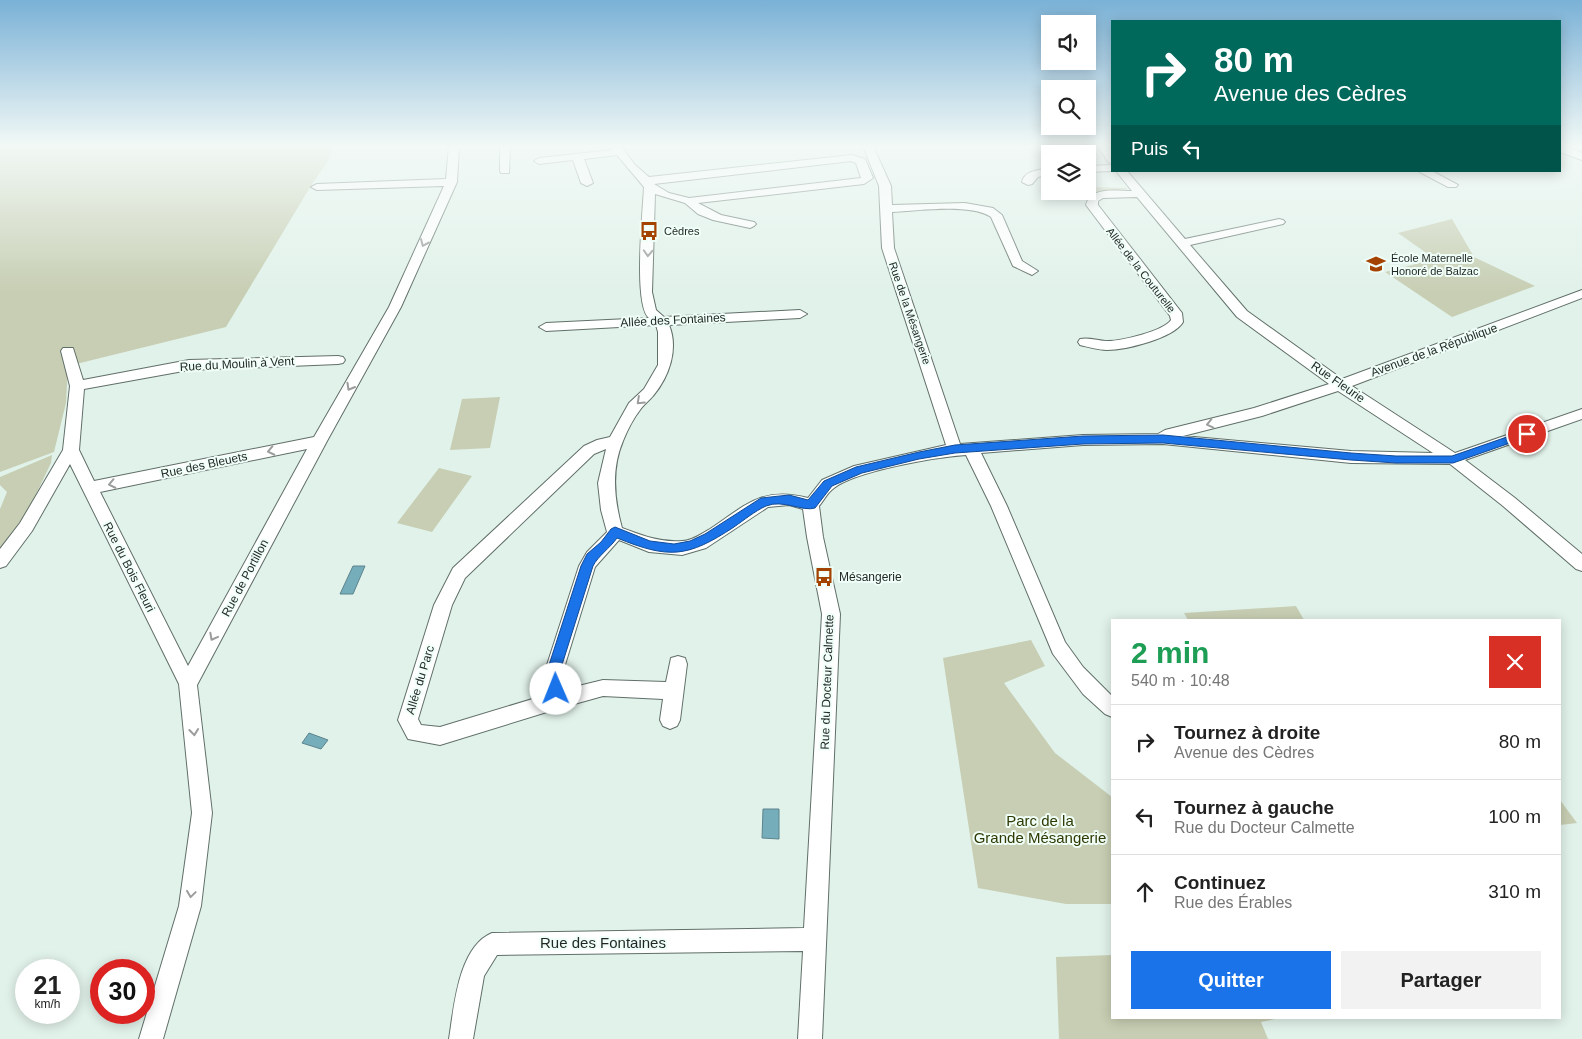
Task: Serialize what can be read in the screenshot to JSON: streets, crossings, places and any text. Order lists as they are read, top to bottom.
{
  "streets": {
    "street": [
      "Allée de la Couturelle",
      "Rue de la Mésangerie",
      "Allée des Fontaines",
      "Avenue de la République",
      "Rue du Moulin à Vent",
      "Rue Fleurie",
      "Rue des Bleuets",
      "Rue du Bois Fleuri",
      "Rue de Portillon",
      "Allée du Parc",
      "Rue du Docteur Calmette",
      "Rue des Fontaines"
    ]
  },
  "crossings": [
    ["Avenue de la République", "Rue Fleurie"],
    ["Rue des Bleuets", "Rue du Bois Fleuri"],
    ["Rue des Bleuets", "Rue de Portillon"],
    ["Rue du Bois Fleuri", "Rue de Portillon"],
    ["Rue du Docteur Calmette", "Rue des Fontaines"]
  ],
  "one_way": ["Rue des Bleuets", "Rue de Portillon"],
  "parks": ["Parc de la Grande Mésangerie"],
  "places": {
    "bus stop": ["Cèdres", "Mésangerie"],
    "school or university": ["École Maternelle Honoré de Balzac"]
  },
  "page": {
    "turn": ["80 m", "Avenue des Cèdres"],
    "then": "Puis",
    "heading": ["2 min", "540 m · 10:48"],
    "list": [
      {
        "name": "Tournez à droite",
        "note": "Avenue des Cèdres",
        "value": "80 m"
      },
      {
        "name": "Tournez à gauche",
        "note": "Rue du Docteur Calmette",
        "value": "100 m"
      },
      {
        "name": "Continuez",
        "note": "Rue des Érables",
        "value": "310 m"
      }
    ],
    "buttons": ["Quitter", "Partager"],
    "speed": "21 km/h",
    "limit": "30"
  }
}
